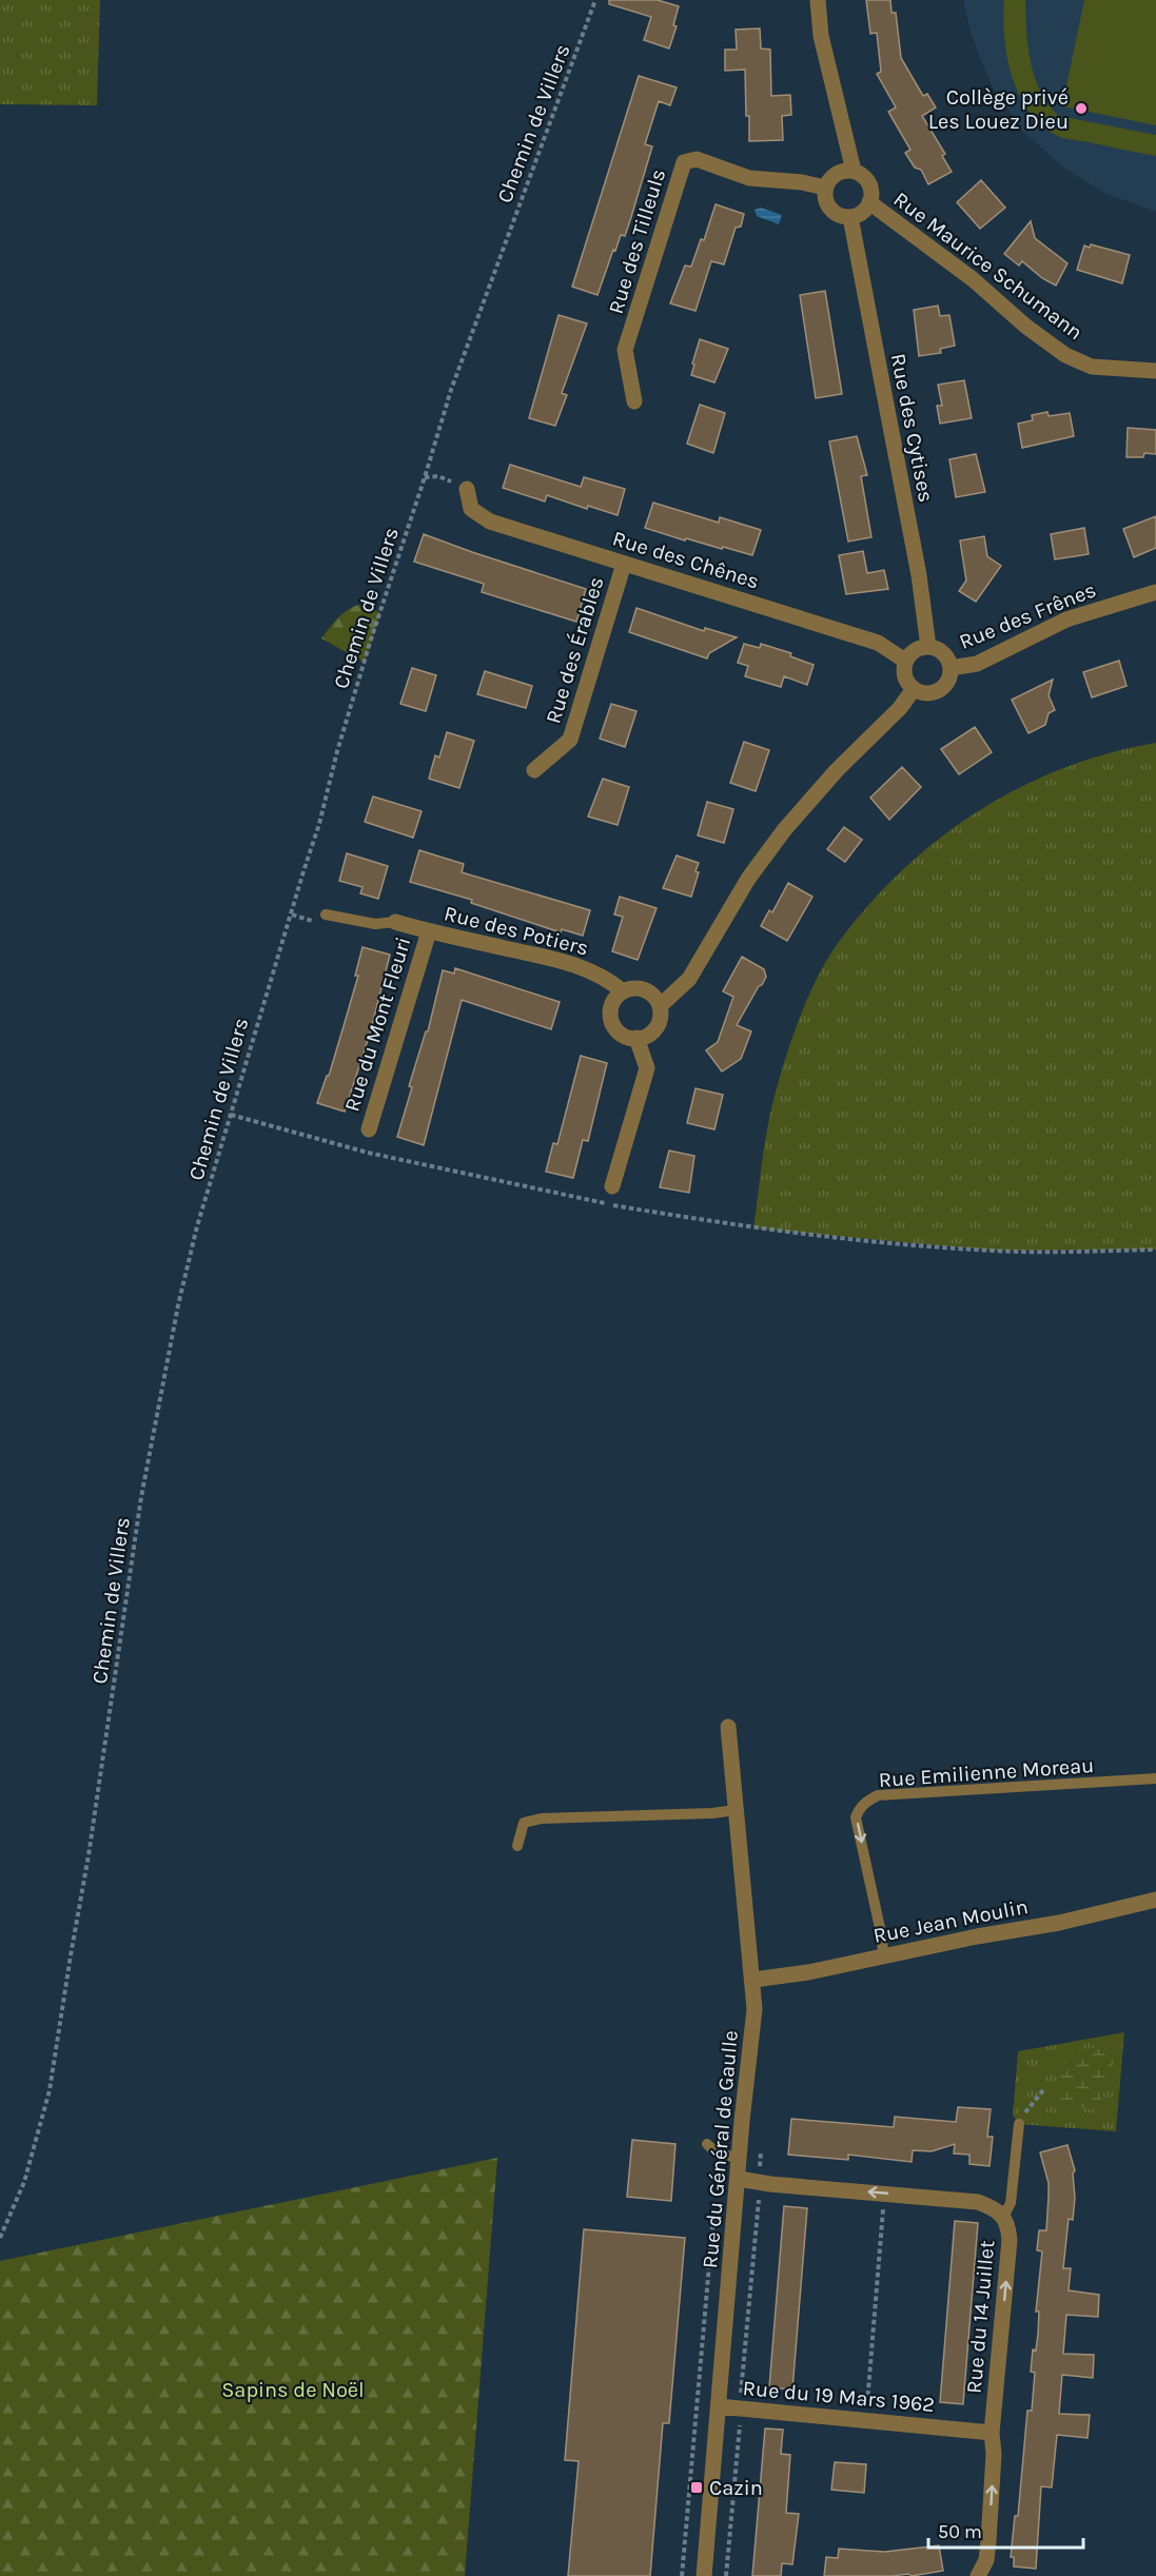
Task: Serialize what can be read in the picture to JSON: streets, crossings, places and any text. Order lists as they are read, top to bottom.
{
  "streets": {
    "street": [
      "Rue des Tilleuls",
      "Rue Maurice Schumann",
      "Rue des Cytises",
      "Rue des Chênes",
      "Rue des Frênes",
      "Rue des Érables",
      "Rue des Potiers",
      "Rue du Mont Fleuri",
      "Rue Jean Moulin",
      "Rue du Général de Gaulle",
      "Rue du 14 Juillet",
      "Rue du 19 Mars 1962"
    ],
    "lane": ["Rue Emilienne Moreau"],
    "path": ["Chemin de Villers"]
  },
  "crossings": [
    ["Rue des Tilleuls", "Rue Maurice Schumann"],
    ["Rue des Tilleuls", "Rue des Cytises"],
    ["Rue Maurice Schumann", "Rue des Cytises"],
    ["Rue des Cytises", "Rue des Chênes"],
    ["Rue des Cytises", "Rue des Frênes"],
    ["Rue des Chênes", "Rue des Frênes"],
    ["Rue des Chênes", "Rue des Érables"],
    ["Rue des Potiers", "Rue du Mont Fleuri"],
    ["Rue Emilienne Moreau", "Rue Jean Moulin"],
    ["Rue Jean Moulin", "Rue du Général de Gaulle"],
    ["Rue du Général de Gaulle", "Rue du 14 Juillet"],
    ["Rue du Général de Gaulle", "Rue du 19 Mars 1962"],
    ["Rue du 14 Juillet", "Rue du 19 Mars 1962"]
  ],
  "parks": ["Sapins de Noël"],
  "places": {
    "other": ["Collège privé Les Louez Dieu"],
    "transit": ["Cazin"]
  },
  "scale_bar": "50 m"
}
